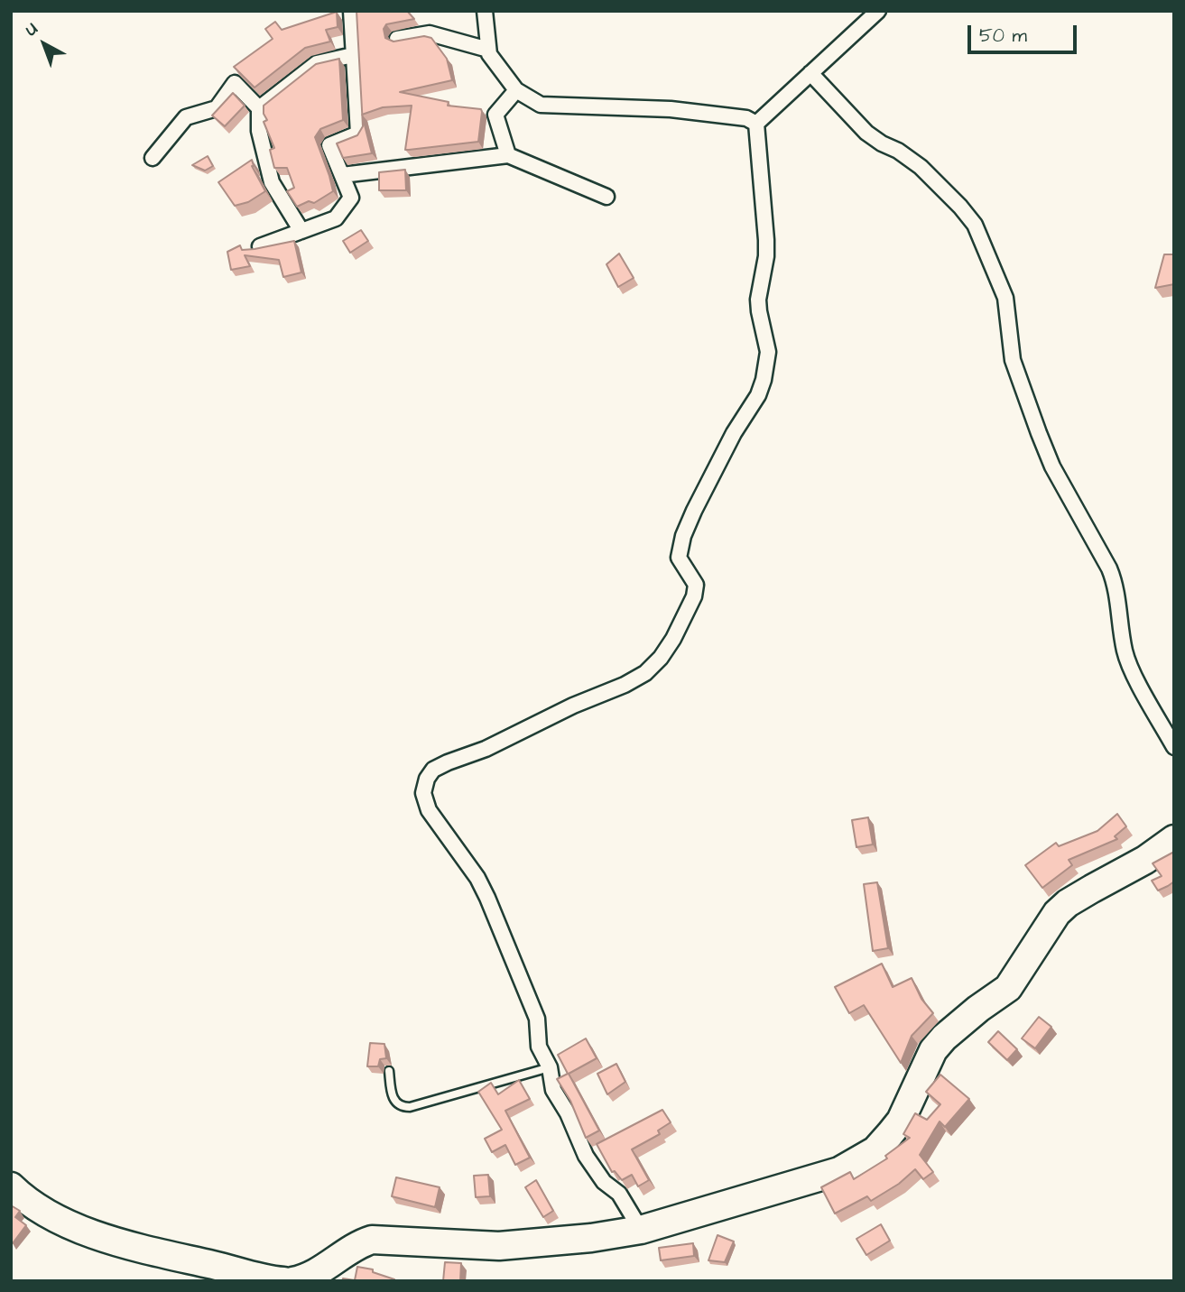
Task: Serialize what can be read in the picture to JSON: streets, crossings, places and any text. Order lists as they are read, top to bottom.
{
  "scale_bar": "50 m",
  "north": "top left"
}
